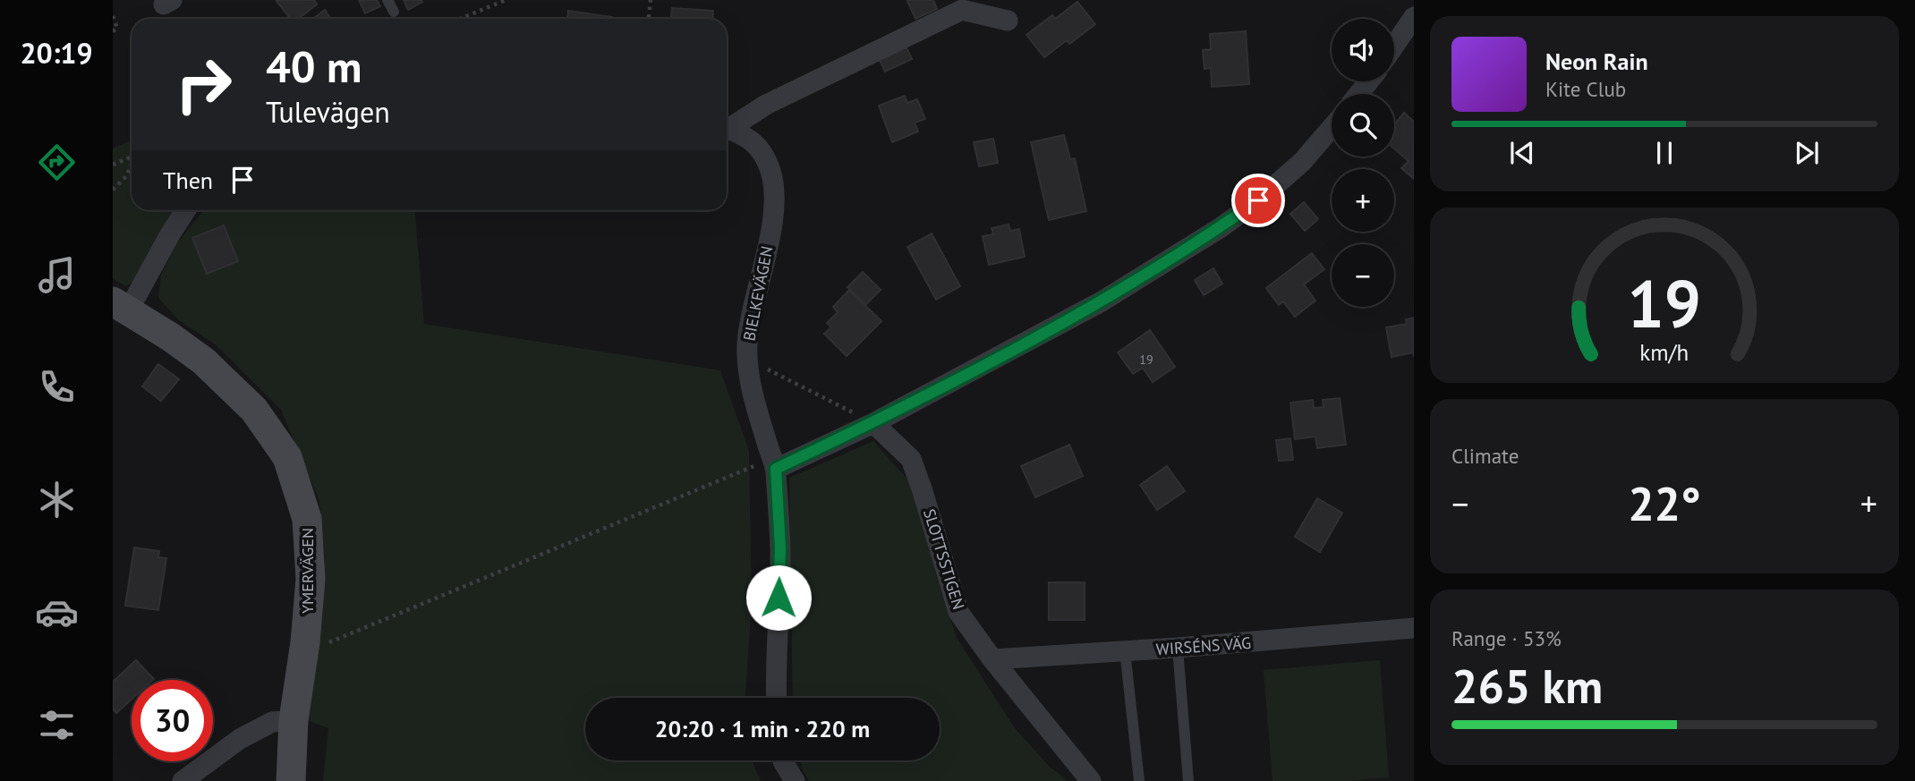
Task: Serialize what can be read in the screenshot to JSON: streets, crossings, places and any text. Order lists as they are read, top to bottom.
{
  "streets": {
    "street": [
      "BIELKEVÄGEN",
      "SLOTTSSTIGEN",
      "YMERVÄGEN",
      "WIRSÉNS VÄG"
    ]
  },
  "crossings": [
    ["SLOTTSSTIGEN", "WIRSÉNS VÄG"]
  ],
  "house_numbers": ["19"],
  "page": {
    "tabs": "20:19",
    "map_buttons": ["+", "−"],
    "turn": ["40 m", "Tulevägen"],
    "song": ["Neon Rain", "Kite Club"],
    "then": "Then",
    "tile": [
      "Climate",
      ["Range · 53%", "265 km"]
    ],
    "heat": ["−", "22°", "+"],
    "limit": "30",
    "trip": "20:20 · 1 min · 220 m",
    "gauge": ["19", "km/h"]
  }
}
